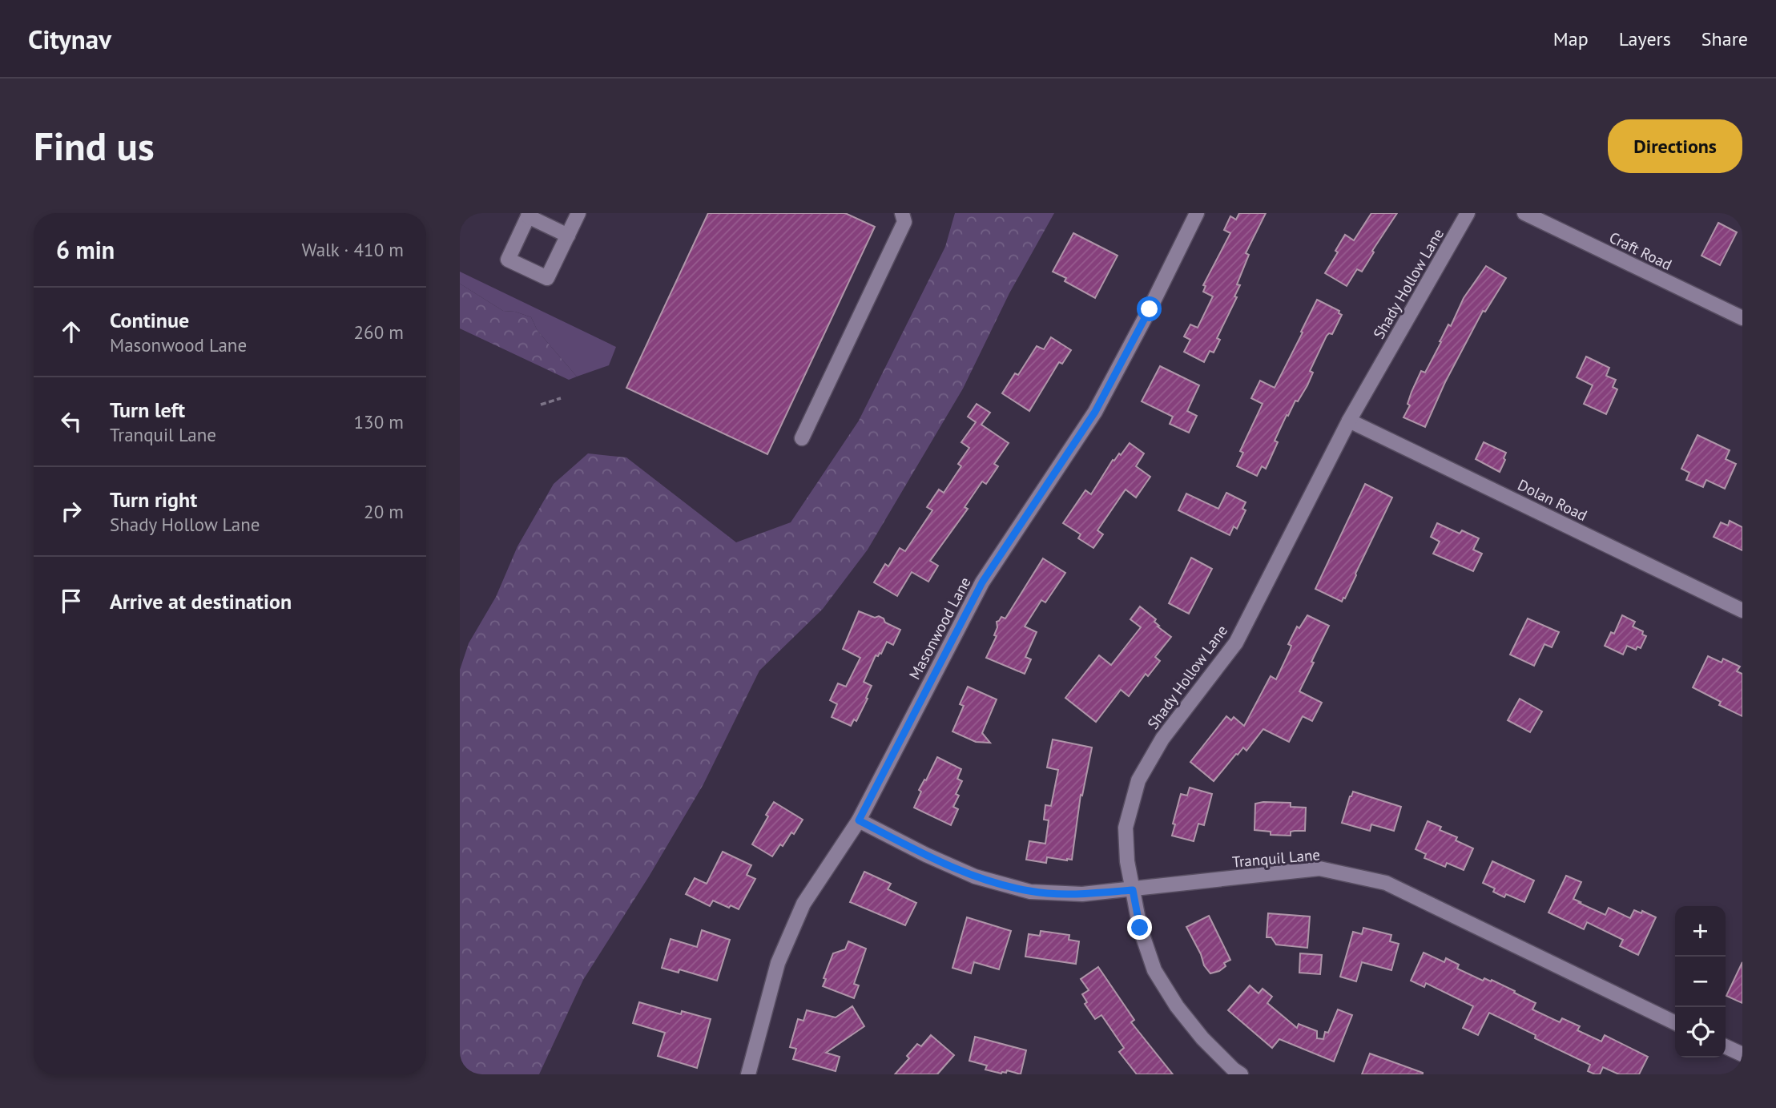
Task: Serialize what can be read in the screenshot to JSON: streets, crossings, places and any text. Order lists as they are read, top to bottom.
{
  "streets": {
    "street": [
      "Craft Road",
      "Shady Hollow Lane",
      "Dolan Road",
      "Masonwood Lane",
      "Tranquil Lane"
    ]
  },
  "crossings": [
    ["Shady Hollow Lane", "Dolan Road"],
    ["Shady Hollow Lane", "Tranquil Lane"],
    ["Masonwood Lane", "Tranquil Lane"]
  ],
  "page": {
    "header": "Citynav",
    "nav": ["Map", "Layers", "Share"],
    "buttons": "Directions",
    "title": "Find us",
    "heading": ["6 min", "Walk · 410 m"],
    "list": [
      ["Continue", "Masonwood Lane", "260 m"],
      ["Turn left", "Tranquil Lane", "130 m"],
      ["Turn right", "Shady Hollow Lane", "20 m"],
      "Arrive at destination"
    ],
    "map_buttons": ["+", "−"]
  }
}
